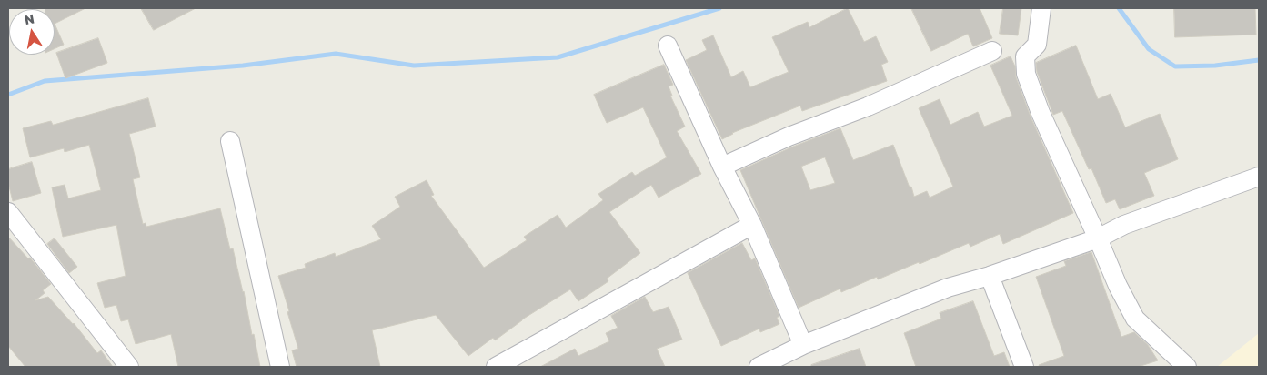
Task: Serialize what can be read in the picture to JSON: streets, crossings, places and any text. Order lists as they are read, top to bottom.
{
  "north": "top"
}
